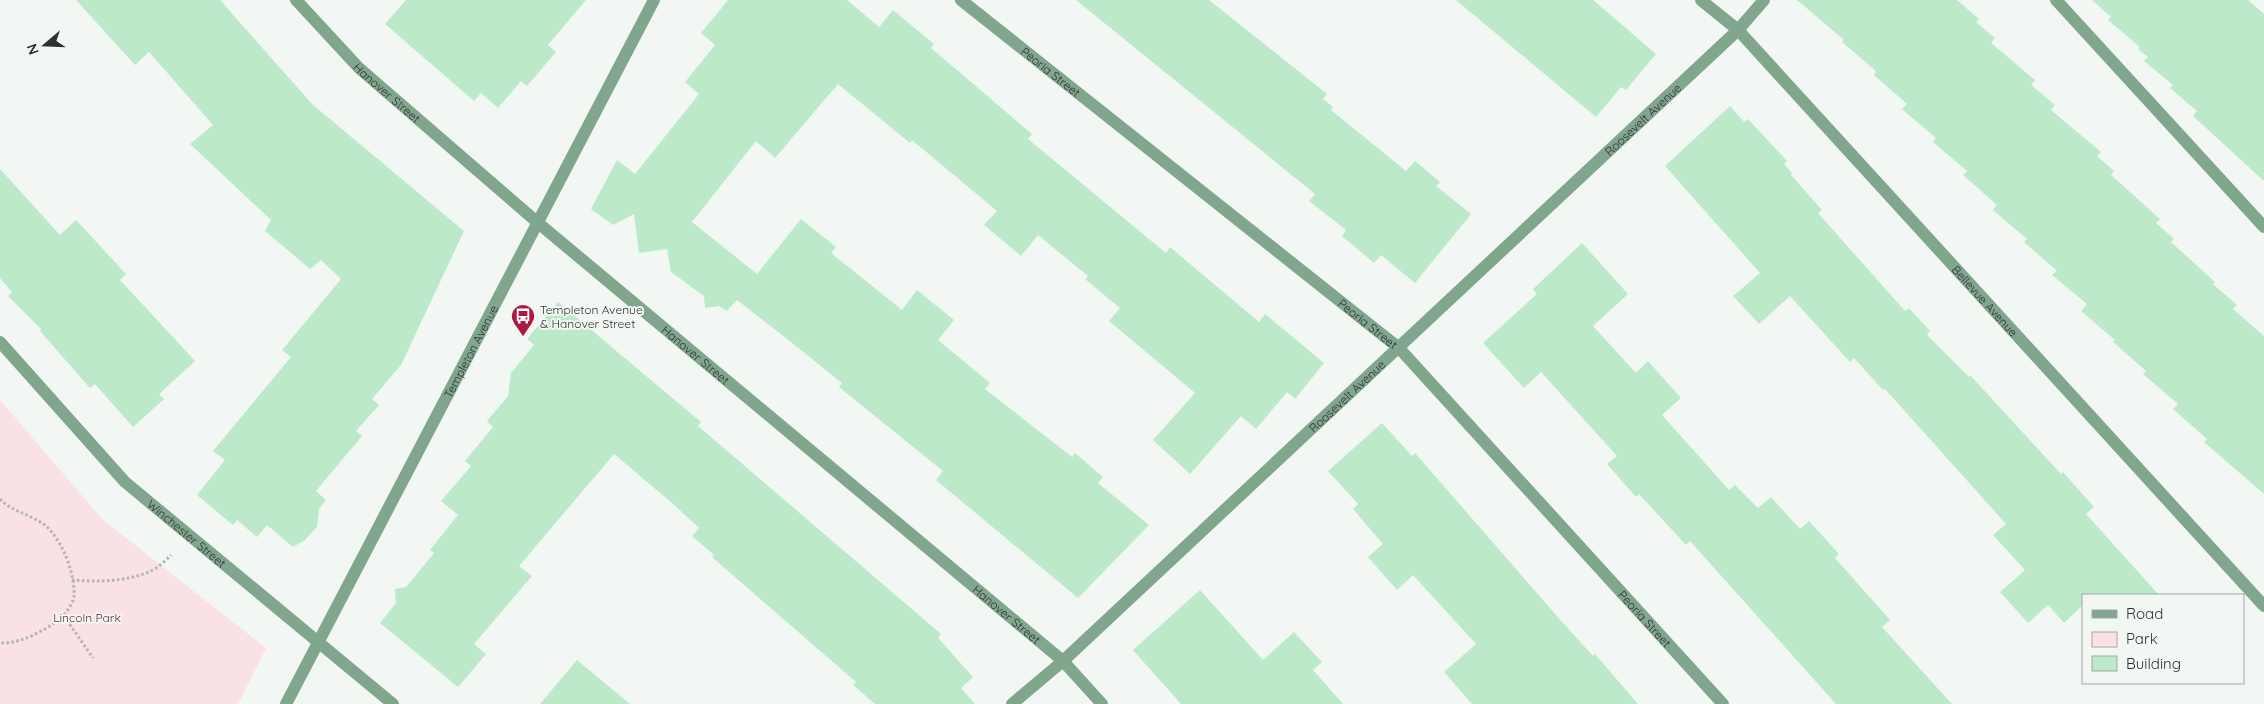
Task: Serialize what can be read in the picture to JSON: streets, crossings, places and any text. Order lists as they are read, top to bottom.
{
  "streets": {
    "street": [
      "Peoria Street",
      "Hanover Street",
      "Roosevelt Avenue",
      "Bellevue Avenue",
      "Templeton Avenue",
      "Winchester Street"
    ]
  },
  "crossings": [
    ["Peoria Street", "Roosevelt Avenue"],
    ["Hanover Street", "Roosevelt Avenue"],
    ["Hanover Street", "Templeton Avenue"],
    ["Roosevelt Avenue", "Bellevue Avenue"],
    ["Templeton Avenue", "Winchester Street"]
  ],
  "parks": ["Lincoln Park"],
  "places": {
    "bus stop": ["Templeton Avenue & Hanover Street"]
  },
  "legend": ["Road", "Park", "Building"],
  "north": "left"
}
